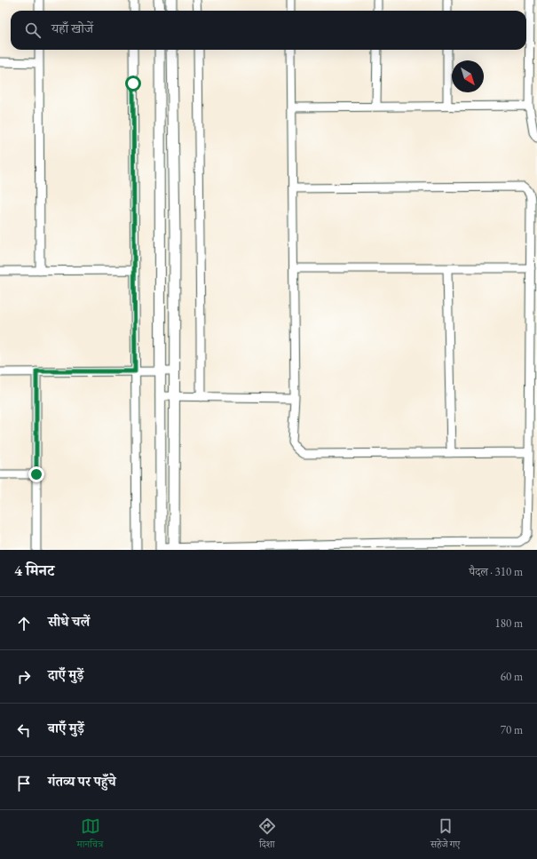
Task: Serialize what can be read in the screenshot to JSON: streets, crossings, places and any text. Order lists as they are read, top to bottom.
{
  "north": "bottom right",
  "page": {
    "search": "यहाँ खोजें",
    "heading": ["4 मिनट", "पैदल · 310 m"],
    "list": [
      ["सीधे चलें", "180 m"],
      ["दाएँ मुड़ें", "60 m"],
      ["बाएँ मुड़ें", "70 m"],
      "गंतव्य पर पहुँचे"
    ],
    "nav": ["मानचित्र", "दिशा", "सहेजे गए"]
  }
}
